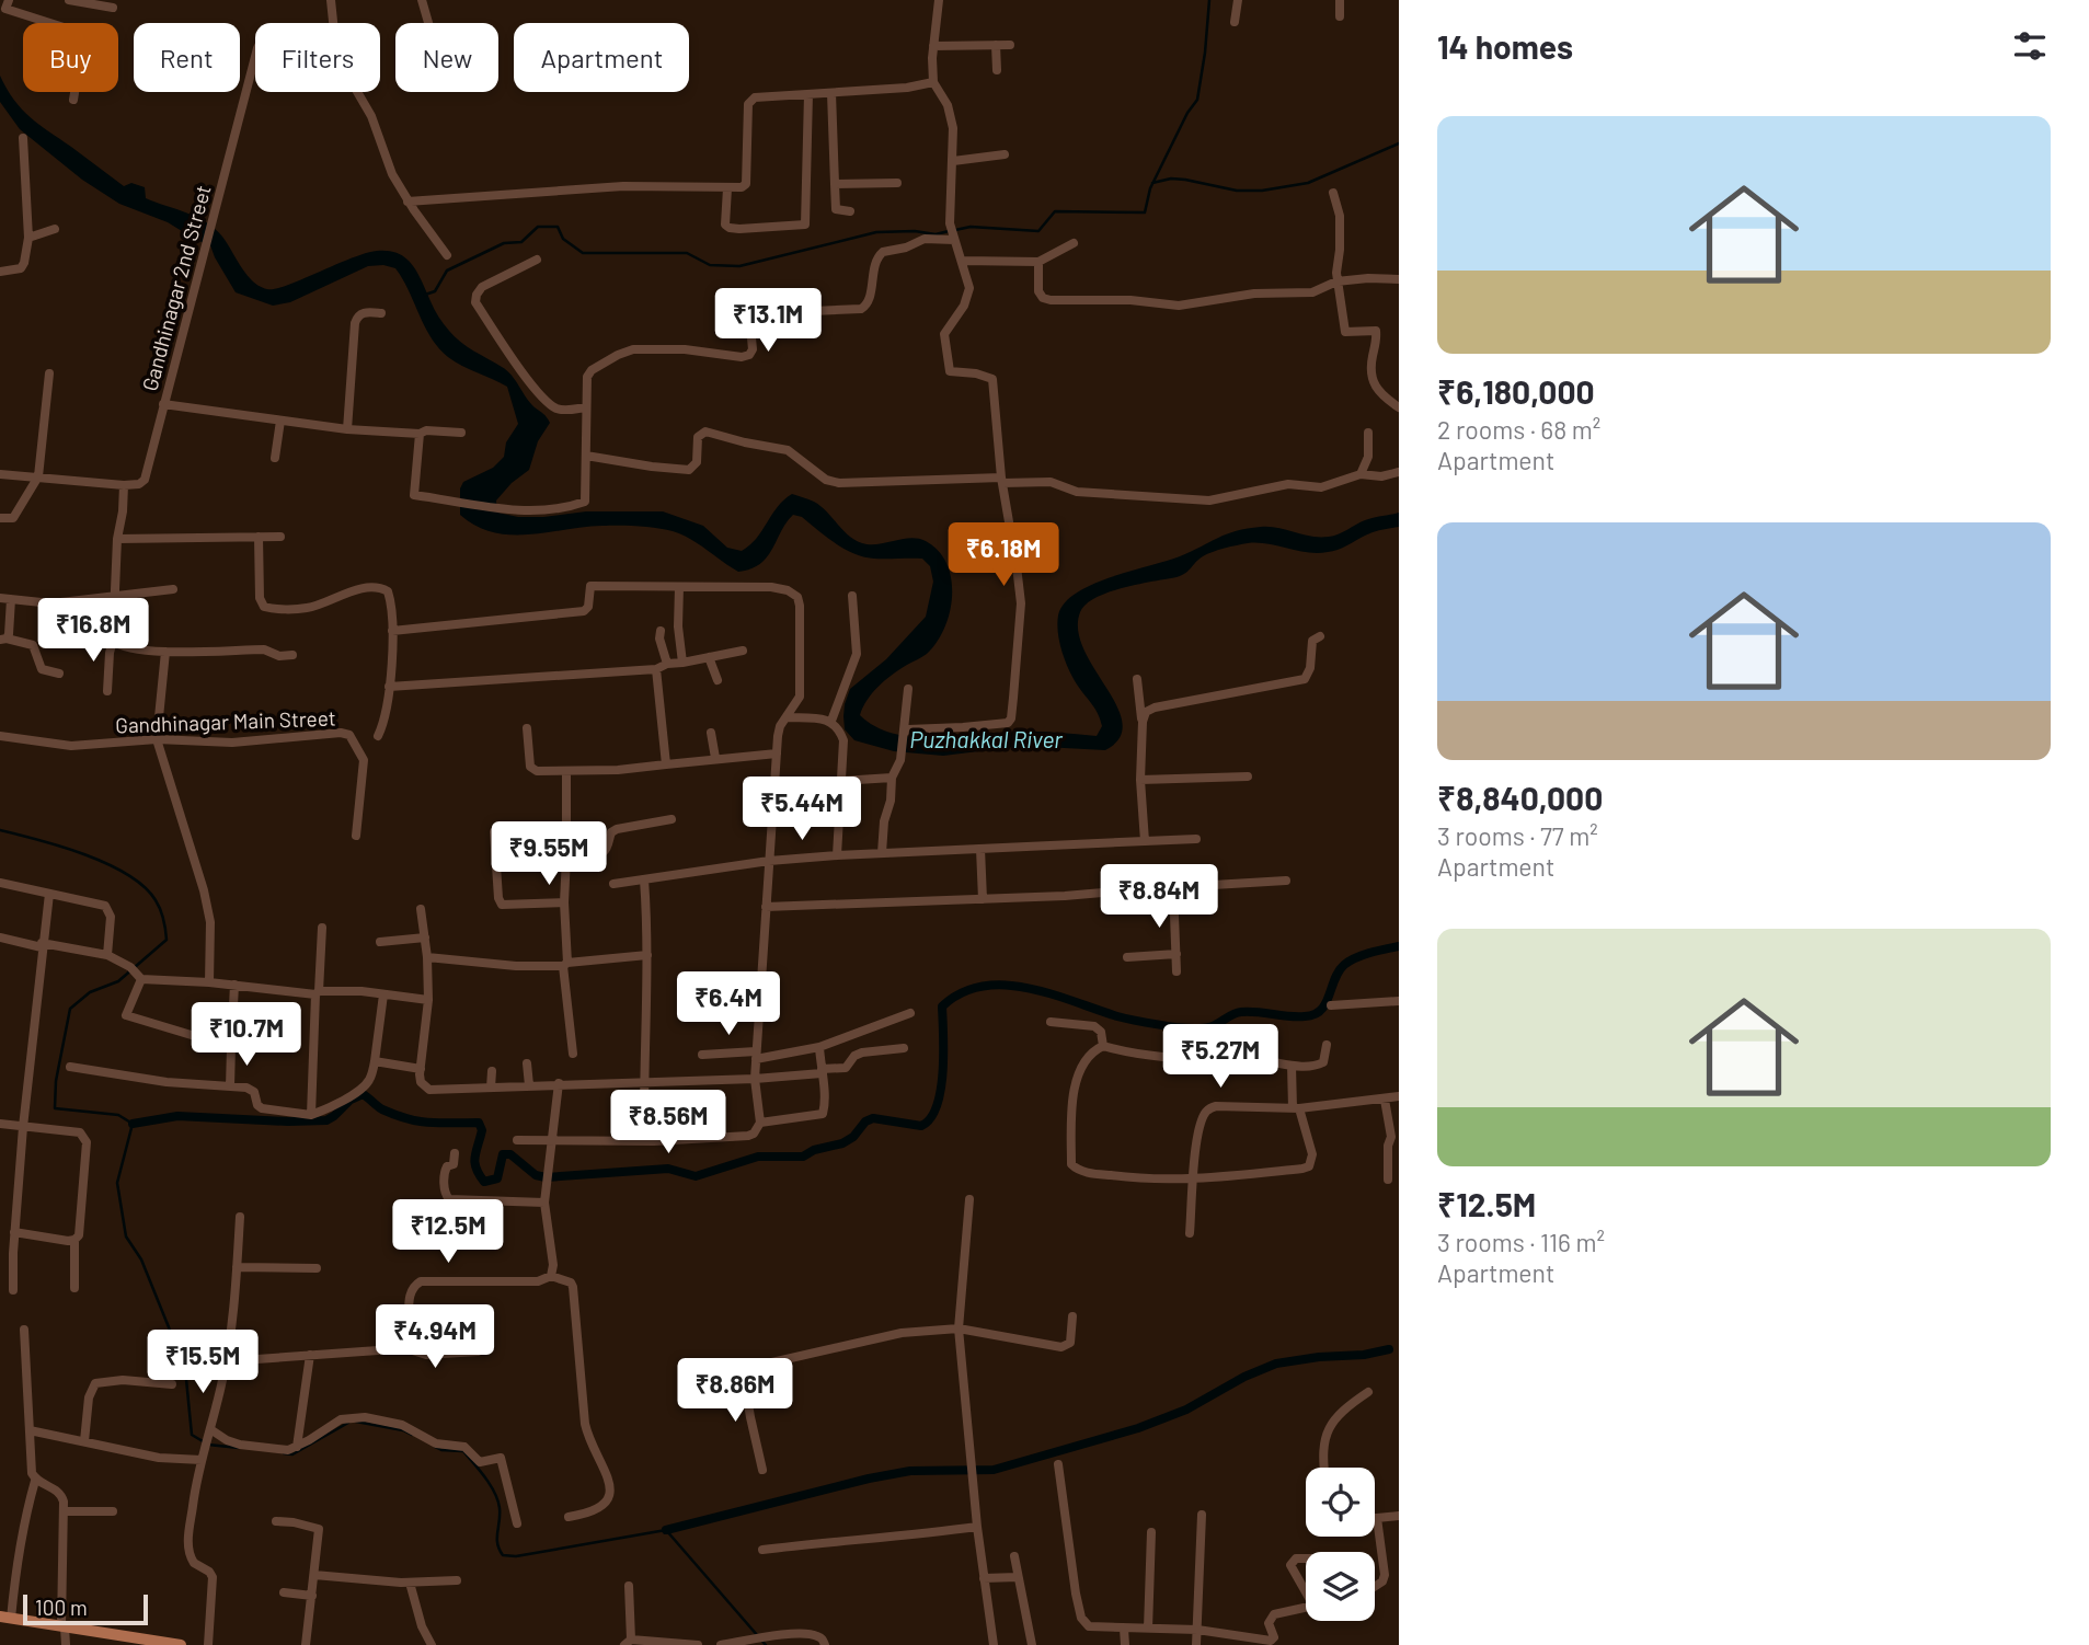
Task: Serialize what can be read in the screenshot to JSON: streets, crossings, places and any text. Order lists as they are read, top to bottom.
{
  "streets": {
    "street": ["Gandhinagar 2nd Street", "Gandhinagar Main Street"]
  },
  "water": ["Puzhakkal River"],
  "scale_bar": "100 m",
  "page": {
    "heading": "14 homes",
    "chip": [
      "Buy",
      "Rent",
      "Filters",
      "New",
      "Apartment"
    ],
    "list": [
      {
        "name": "₹6,180,000",
        "note": "2 rooms · 68 m² · Apartment"
      },
      {
        "name": "₹8,840,000",
        "note": "3 rooms · 77 m² · Apartment"
      },
      {
        "name": "₹12.5M",
        "note": "3 rooms · 116 m² · Apartment"
      }
    ],
    "price": [
      "₹13.1M",
      "₹6.18M",
      "₹16.8M",
      "₹5.44M",
      "₹9.55M",
      "₹8.84M",
      "₹6.4M",
      "₹10.7M",
      "₹5.27M",
      "₹8.56M",
      "₹12.5M",
      "₹4.94M",
      "₹15.5M",
      "₹8.86M"
    ],
    "scale": "100 m"
  }
}
